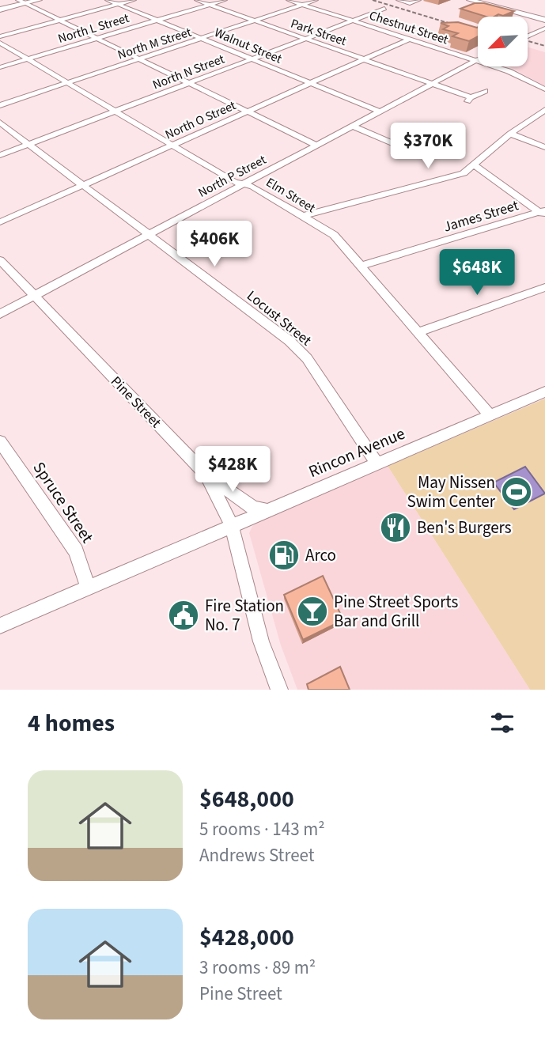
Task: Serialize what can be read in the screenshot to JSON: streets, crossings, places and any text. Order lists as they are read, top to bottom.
{
  "streets": {
    "street": [
      "Chestnut Street",
      "North L Street",
      "Park Street",
      "North M Street",
      "Walnut Street",
      "North N Street",
      "North O Street",
      "North P Street",
      "Elm Street",
      "James Street",
      "Locust Street",
      "Pine Street",
      "Rincon Avenue",
      "Spruce Street"
    ]
  },
  "crossings": [
    ["Chestnut Street", "North M Street"],
    ["Chestnut Street", "North N Street"],
    ["Chestnut Street", "North O Street"],
    ["Chestnut Street", "North P Street"],
    ["North L Street", "Park Street"],
    ["North L Street", "Walnut Street"],
    ["North L Street", "Elm Street"],
    ["Park Street", "North M Street"],
    ["Park Street", "North N Street"],
    ["Park Street", "North O Street"],
    ["Park Street", "North P Street"],
    ["North M Street", "Walnut Street"],
    ["North M Street", "Elm Street"],
    ["Walnut Street", "North N Street"],
    ["Walnut Street", "North O Street"],
    ["Walnut Street", "North P Street"],
    ["North N Street", "Elm Street"],
    ["North N Street", "Locust Street"],
    ["North O Street", "Elm Street"],
    ["North O Street", "Locust Street"],
    ["North P Street", "Elm Street"],
    ["North P Street", "Locust Street"],
    ["North P Street", "Pine Street"],
    ["Elm Street", "James Street"],
    ["Elm Street", "Rincon Avenue"],
    ["Locust Street", "Rincon Avenue"],
    ["Pine Street", "Rincon Avenue"],
    ["Rincon Avenue", "Spruce Street"]
  ],
  "places": {
    "sports": ["May Nissen Swim Center"],
    "restaurant": ["Ben's Burgers"],
    "fuel station": ["Arco"],
    "bar": ["Pine Street Sports Bar and Grill"],
    "public building": ["Fire Station No. 7"]
  },
  "north": "bottom left",
  "page": {
    "price": [
      "$370K",
      "$406K",
      "$648K",
      "$428K"
    ],
    "heading": "4 homes",
    "list": [
      {
        "name": "$648,000",
        "note": "5 rooms · 143 m² · Andrews Street"
      },
      {
        "name": "$428,000",
        "note": "3 rooms · 89 m² · Pine Street"
      }
    ]
  }
}
